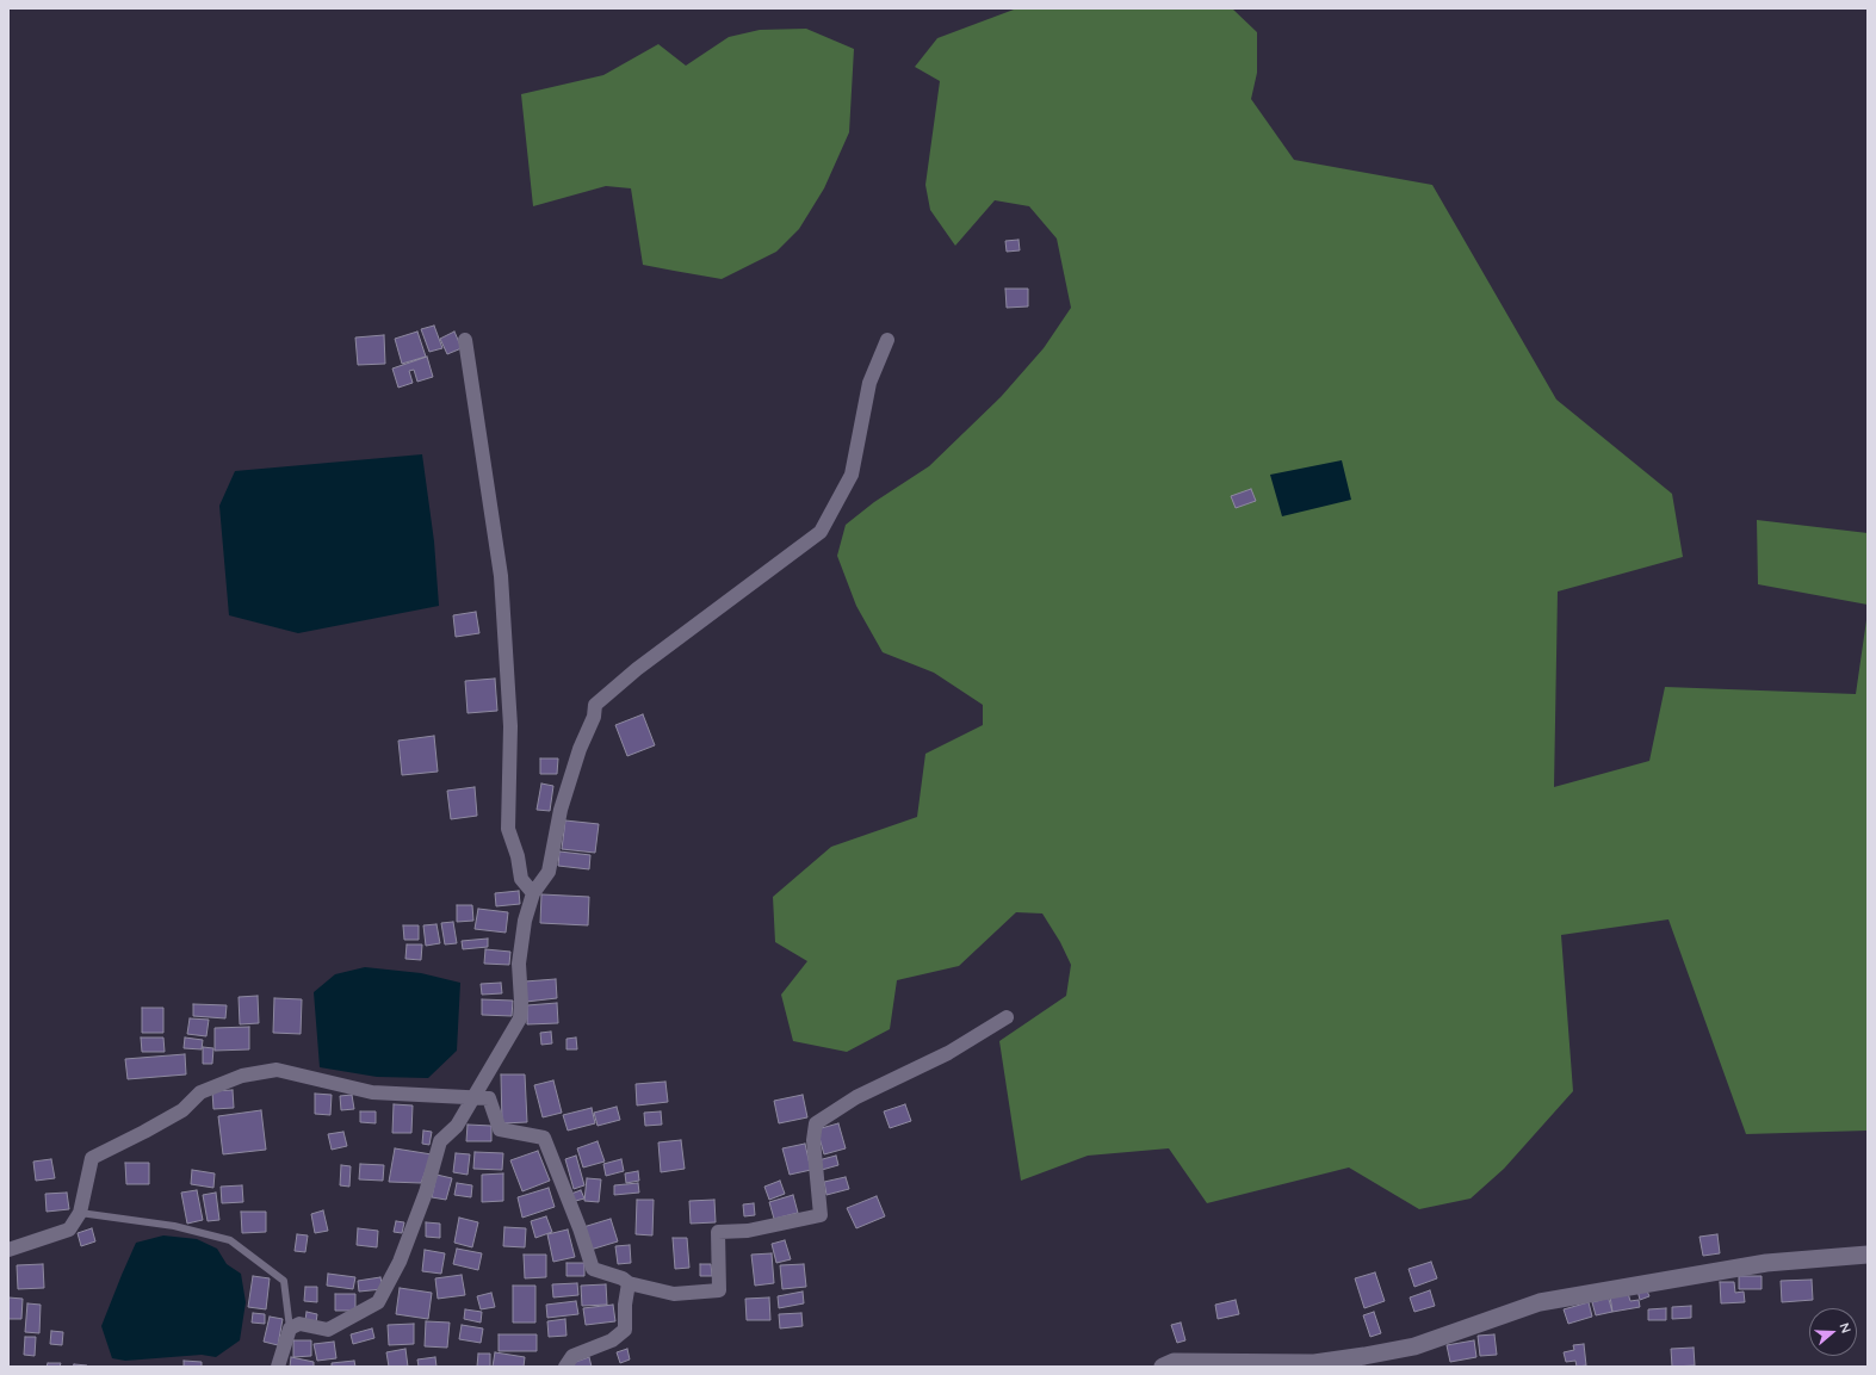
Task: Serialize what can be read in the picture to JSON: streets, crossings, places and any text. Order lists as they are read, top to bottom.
{
  "north": "right"
}
